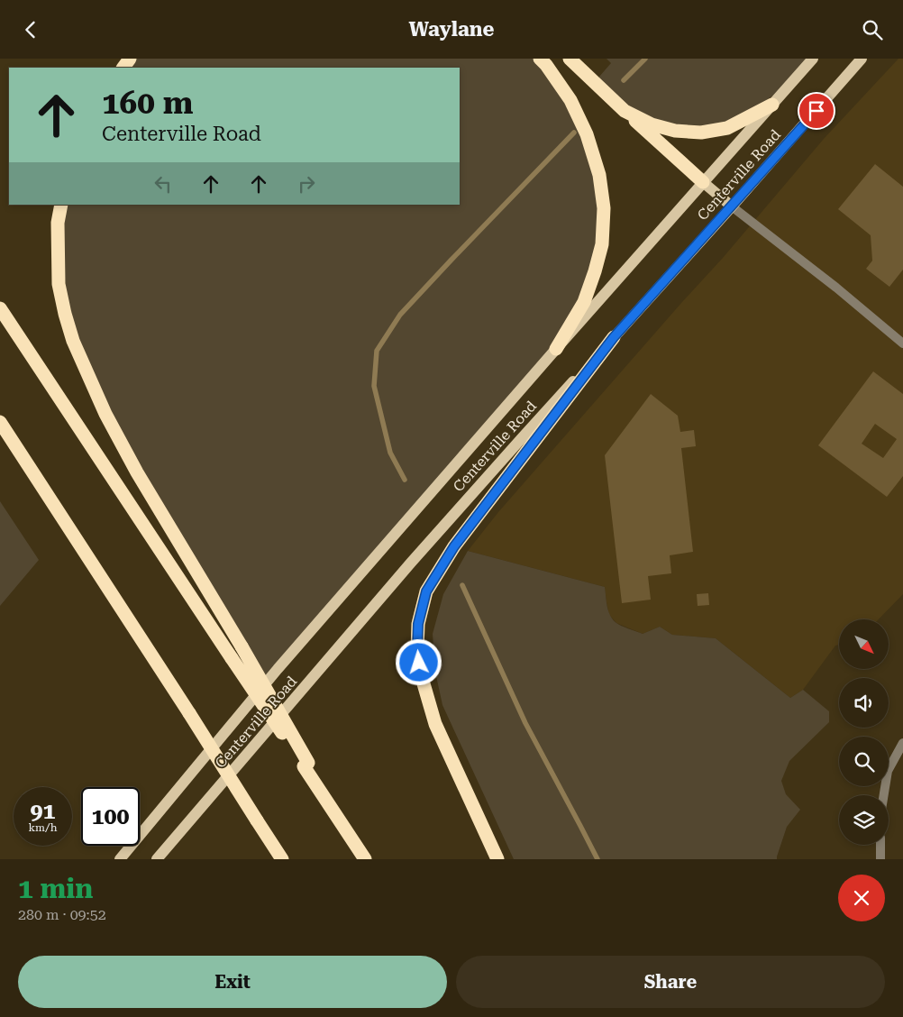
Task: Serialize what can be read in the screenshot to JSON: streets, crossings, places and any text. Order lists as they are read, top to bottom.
{
  "streets": {
    "main road": ["Centerville Road"]
  },
  "north": "bottom right",
  "page": {
    "header": "Waylane",
    "turn": ["160 m", "Centerville Road"],
    "speed": "91 km/h",
    "limit": "100",
    "heading": ["1 min", "280 m · 09:52"],
    "buttons": ["Exit", "Share"]
  }
}
